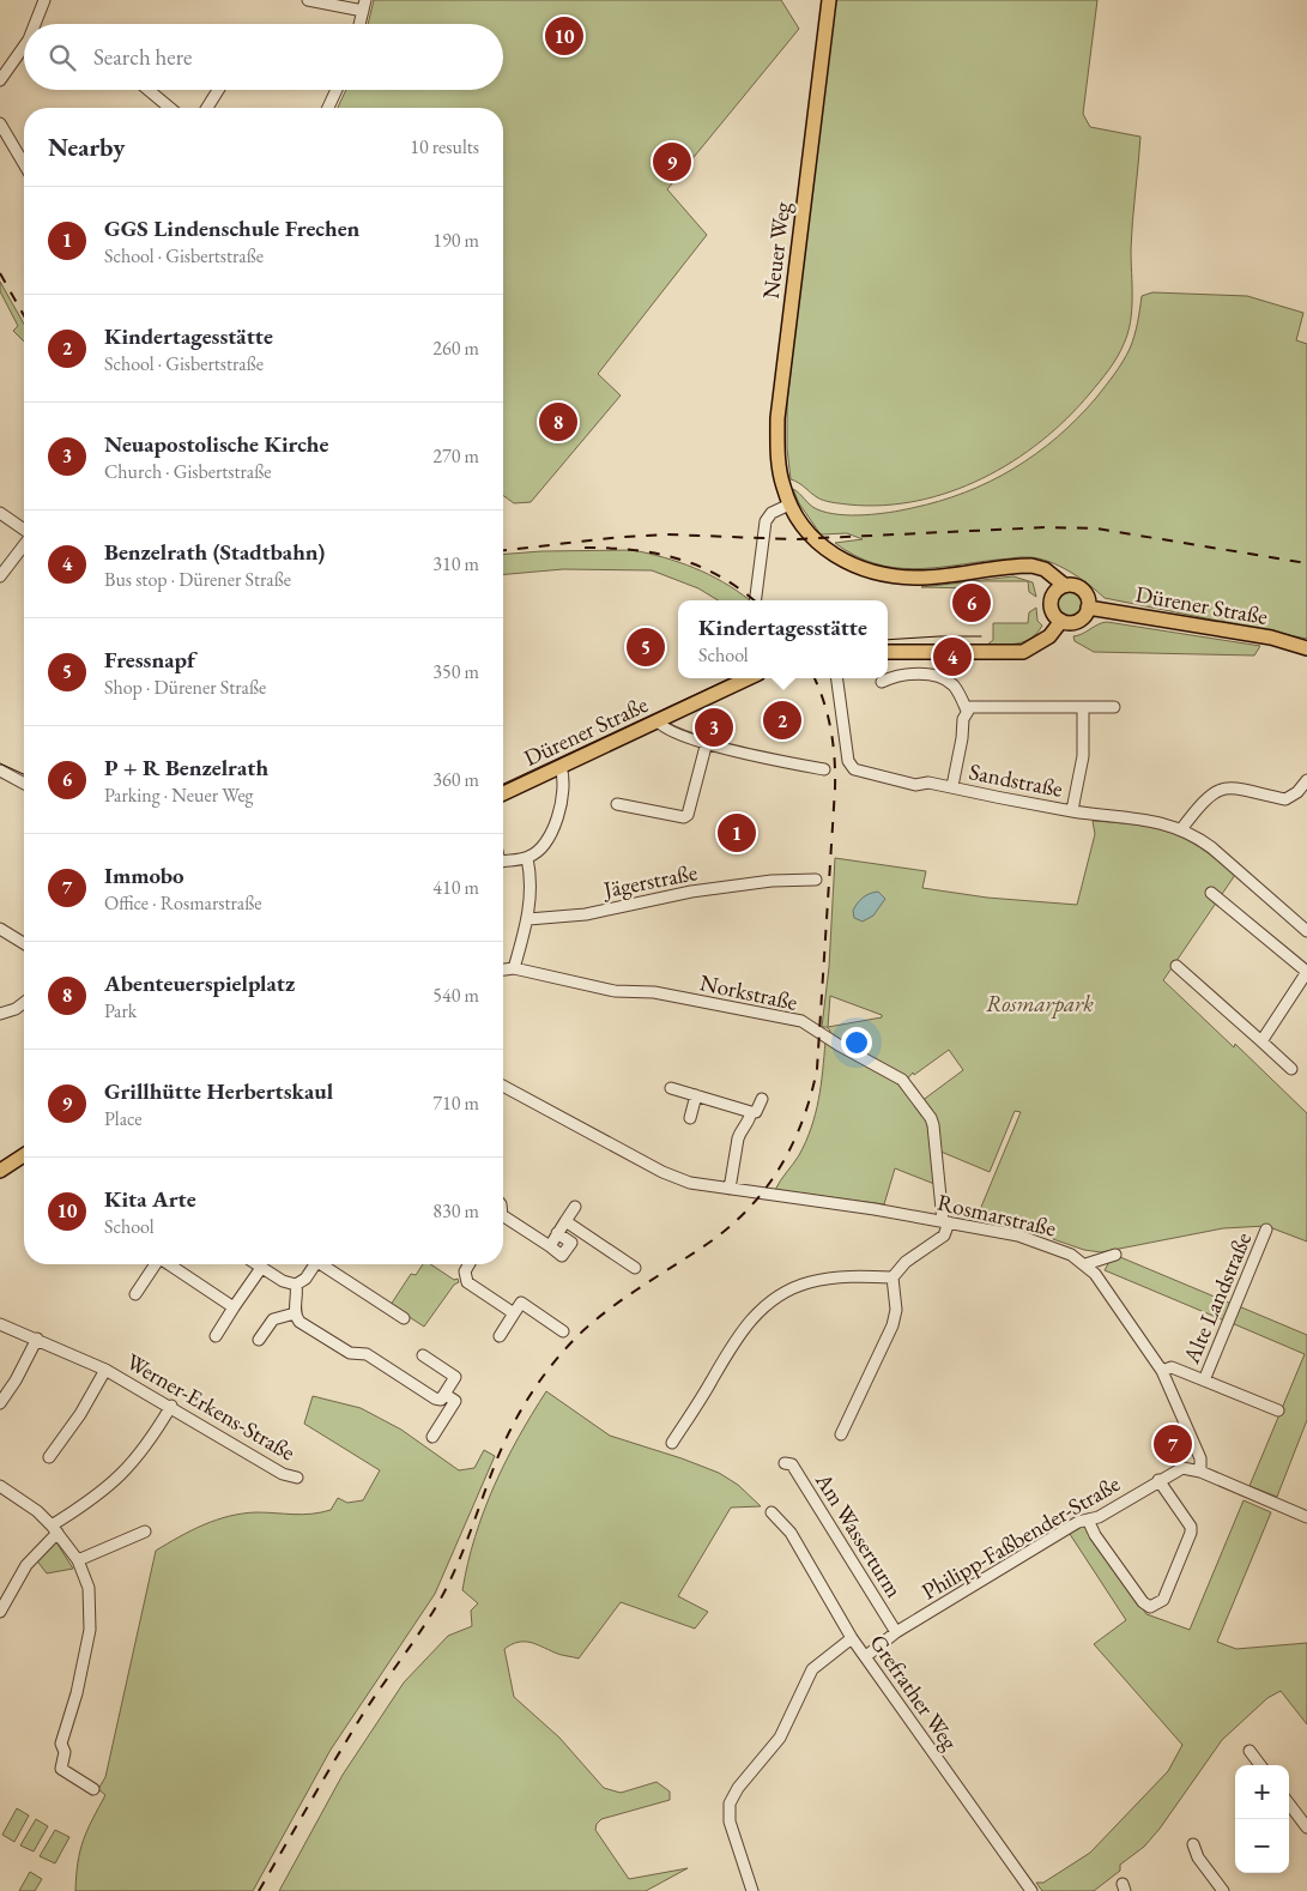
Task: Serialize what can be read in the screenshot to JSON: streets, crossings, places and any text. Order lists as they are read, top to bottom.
{
  "streets": {
    "main road": ["Neuer Weg", "Dürener Straße"],
    "street": [
      "Sandstraße",
      "Jägerstraße",
      "Norkstraße",
      "Rosmarstraße",
      "Alte Landstraße",
      "Werner-Erkens-Straße",
      "Am Wasserturm",
      "Philipp-Faßbender-Straße",
      "Grefrather Weg"
    ]
  },
  "crossings": [
    ["Neuer Weg", "Dürener Straße"],
    ["Norkstraße", "Rosmarstraße"],
    ["Rosmarstraße", "Philipp-Faßbender-Straße"],
    ["Am Wasserturm", "Philipp-Faßbender-Straße"],
    ["Philipp-Faßbender-Straße", "Grefrather Weg"]
  ],
  "parks": ["Rosmarpark"],
  "page": {
    "pins": [
      "10",
      "9",
      "8",
      "6",
      "5",
      "4",
      "2",
      "3",
      "1",
      "7"
    ],
    "search": "Search here",
    "heading": ["Nearby", "10 results"],
    "list": [
      {
        "mark": "1",
        "name": "GGS Lindenschule Frechen",
        "note": "School · Gisbertstraße",
        "value": "190 m"
      },
      {
        "mark": "2",
        "name": "Kindertagesstätte",
        "note": "School · Gisbertstraße",
        "value": "260 m"
      },
      {
        "mark": "3",
        "name": "Neuapostolische Kirche",
        "note": "Church · Gisbertstraße",
        "value": "270 m"
      },
      {
        "mark": "4",
        "name": "Benzelrath (Stadtbahn)",
        "note": "Bus stop · Dürener Straße",
        "value": "310 m"
      },
      {
        "mark": "5",
        "name": "Fressnapf",
        "note": "Shop · Dürener Straße",
        "value": "350 m"
      },
      {
        "mark": "6",
        "name": "P + R Benzelrath",
        "note": "Parking · Neuer Weg",
        "value": "360 m"
      },
      {
        "mark": "7",
        "name": "Immobo",
        "note": "Office · Rosmarstraße",
        "value": "410 m"
      },
      {
        "mark": "8",
        "name": "Abenteuerspielplatz",
        "note": "Park",
        "value": "540 m"
      },
      {
        "mark": "9",
        "name": "Grillhütte Herbertskaul",
        "note": "Place",
        "value": "710 m"
      },
      {
        "mark": "10",
        "name": "Kita Arte",
        "note": "School",
        "value": "830 m"
      }
    ],
    "popup": ["Kindertagesstätte", "School"],
    "map_buttons": ["+", "−"]
  }
}
